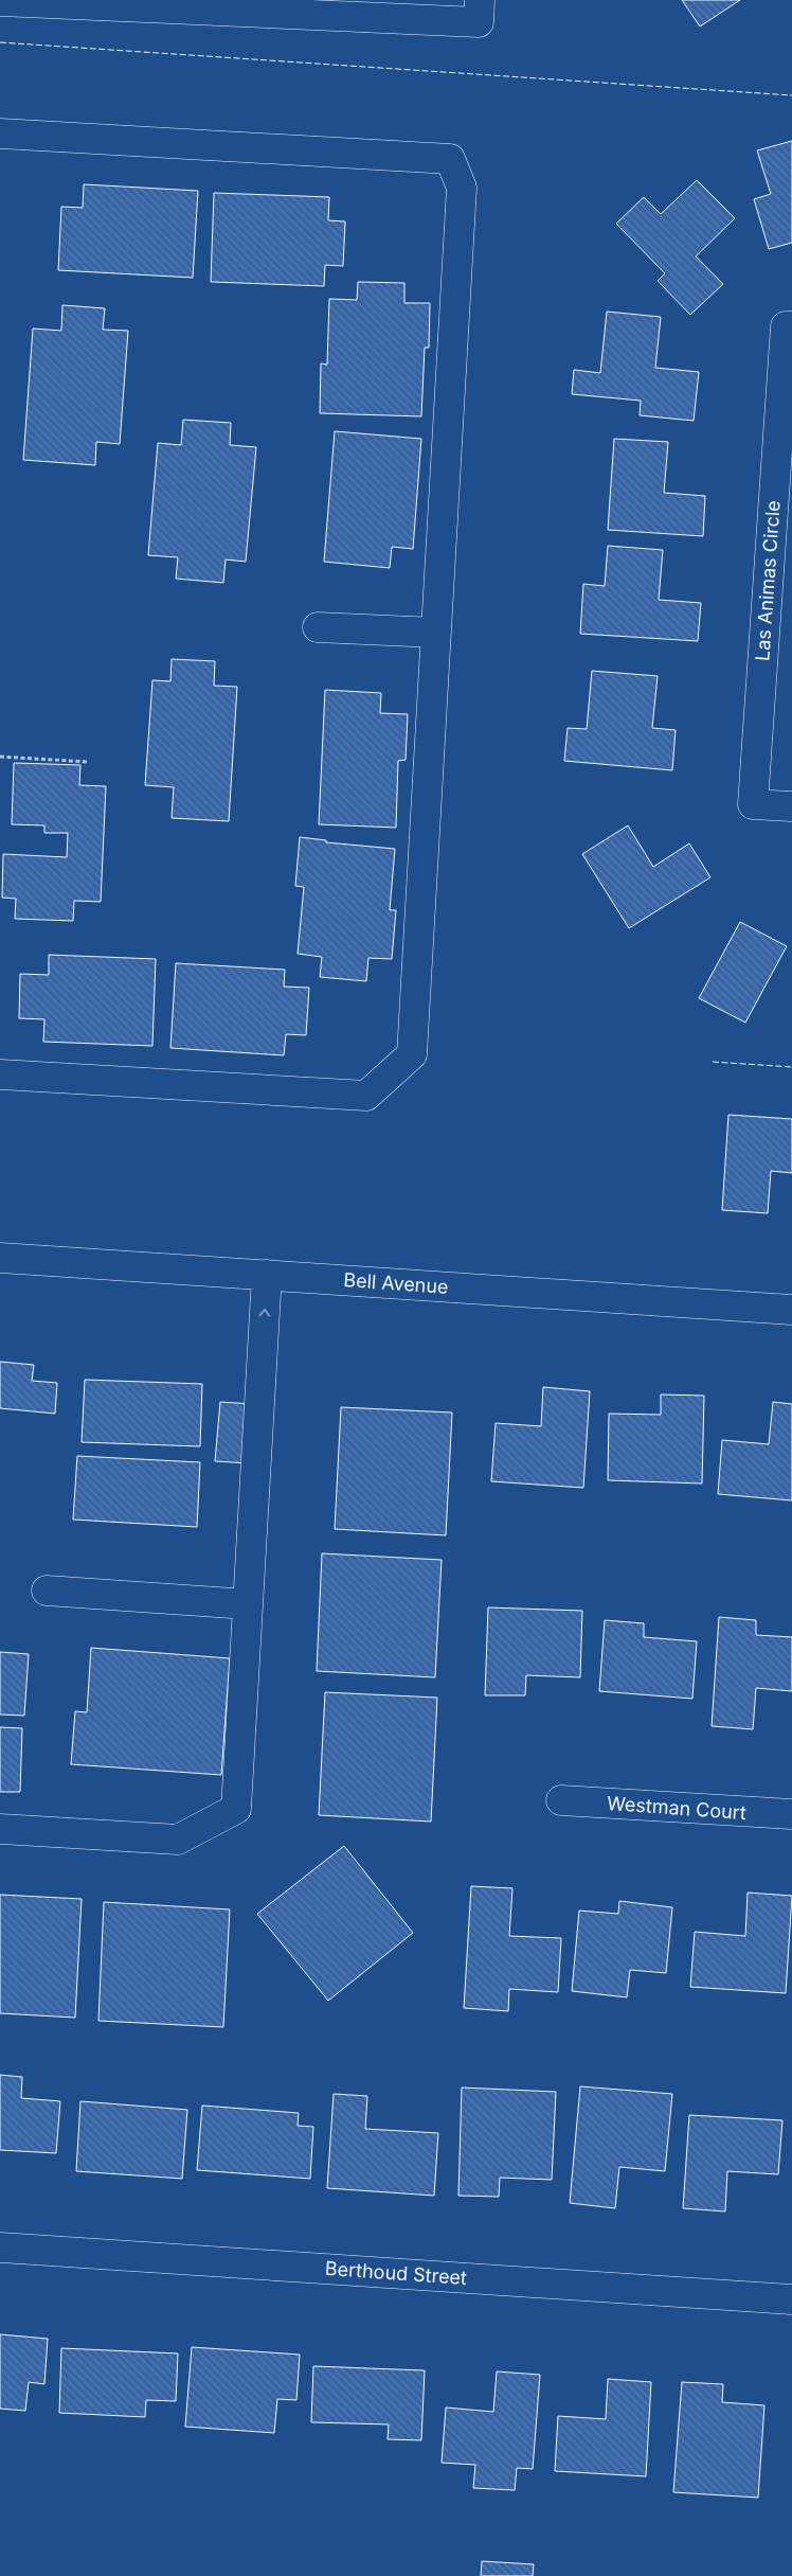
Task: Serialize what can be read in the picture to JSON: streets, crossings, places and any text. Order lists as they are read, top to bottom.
{
  "streets": {
    "street": [
      "Las Animas Circle",
      "Bell Avenue",
      "Westman Court",
      "Berthoud Street"
    ]
  }
}
